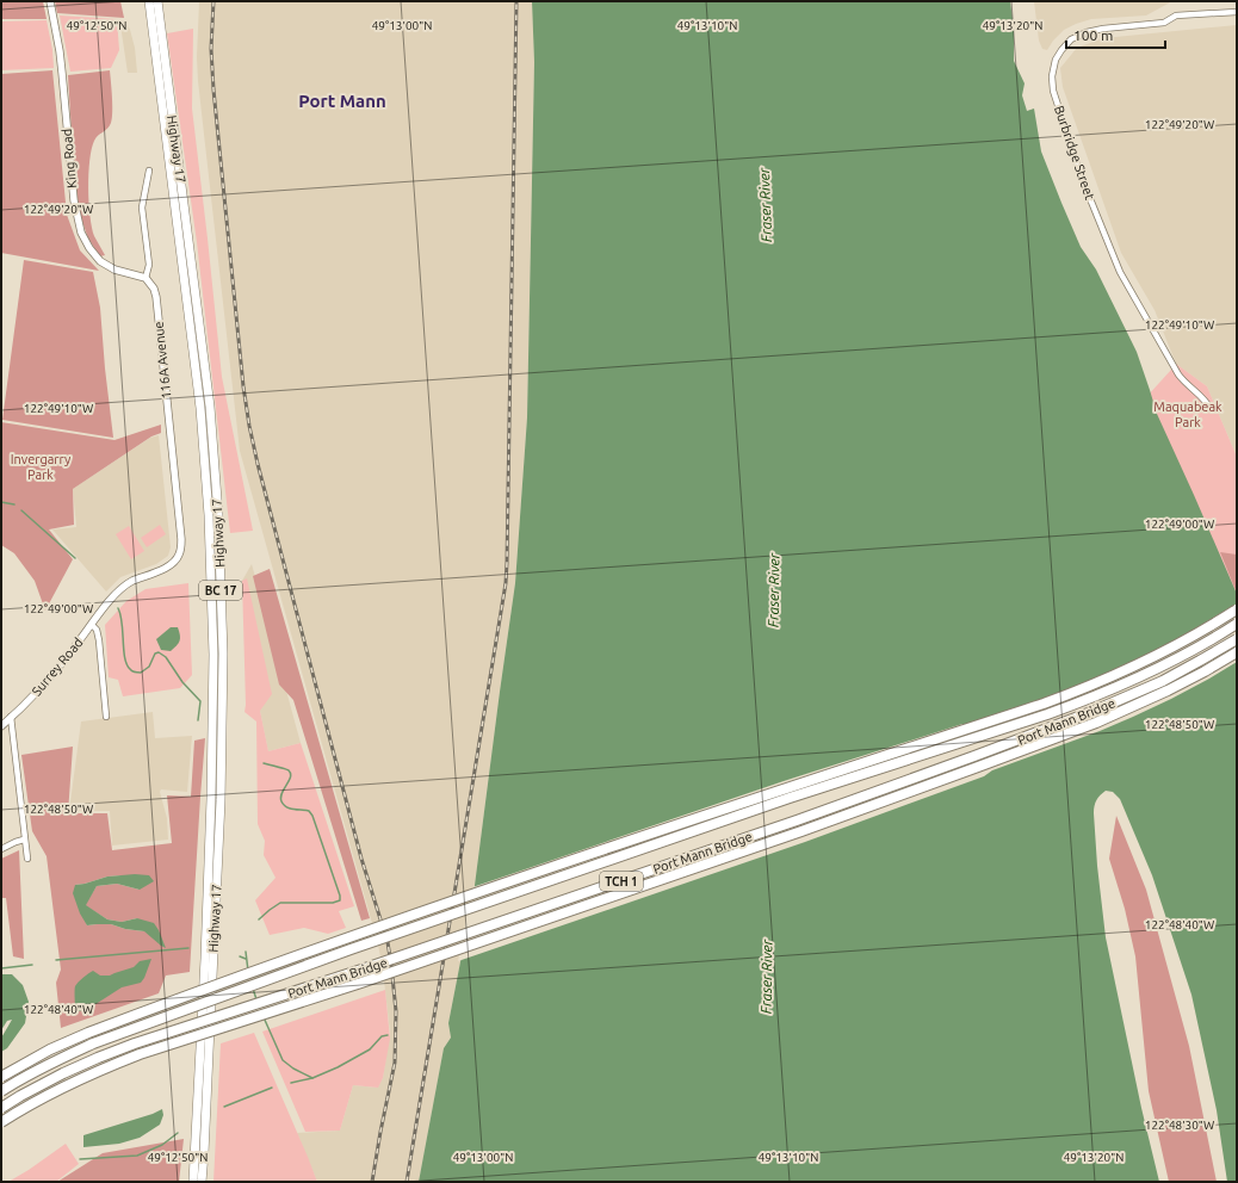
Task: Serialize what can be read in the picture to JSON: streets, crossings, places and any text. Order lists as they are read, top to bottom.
{
  "streets": {
    "highway": [
      "Highway 17",
      "BC 17",
      "Port Mann Bridge",
      "TCH 1"
    ],
    "street": [
      "Burbridge Street",
      "King Road",
      "116A Avenue",
      "Surrey Road"
    ]
  },
  "crossings": [
    ["King Road", "116A Avenue"],
    ["116A Avenue", "Surrey Road"]
  ],
  "districts": ["Port Mann"],
  "water": ["Fraser River"],
  "parks": ["Maquabeak Park", "Invergarry Park"],
  "scale_bar": "100 m",
  "coordinates": [
    "49°12'50\"N",
    "49°13'00\"N",
    "49°13'10\"N",
    "49°13'20\"N",
    "122°49'20\"W",
    "122°49'10\"W",
    "122°49'00\"W",
    "122°48'50\"W",
    "122°48'40\"W",
    "122°48'30\"W"
  ]
}
